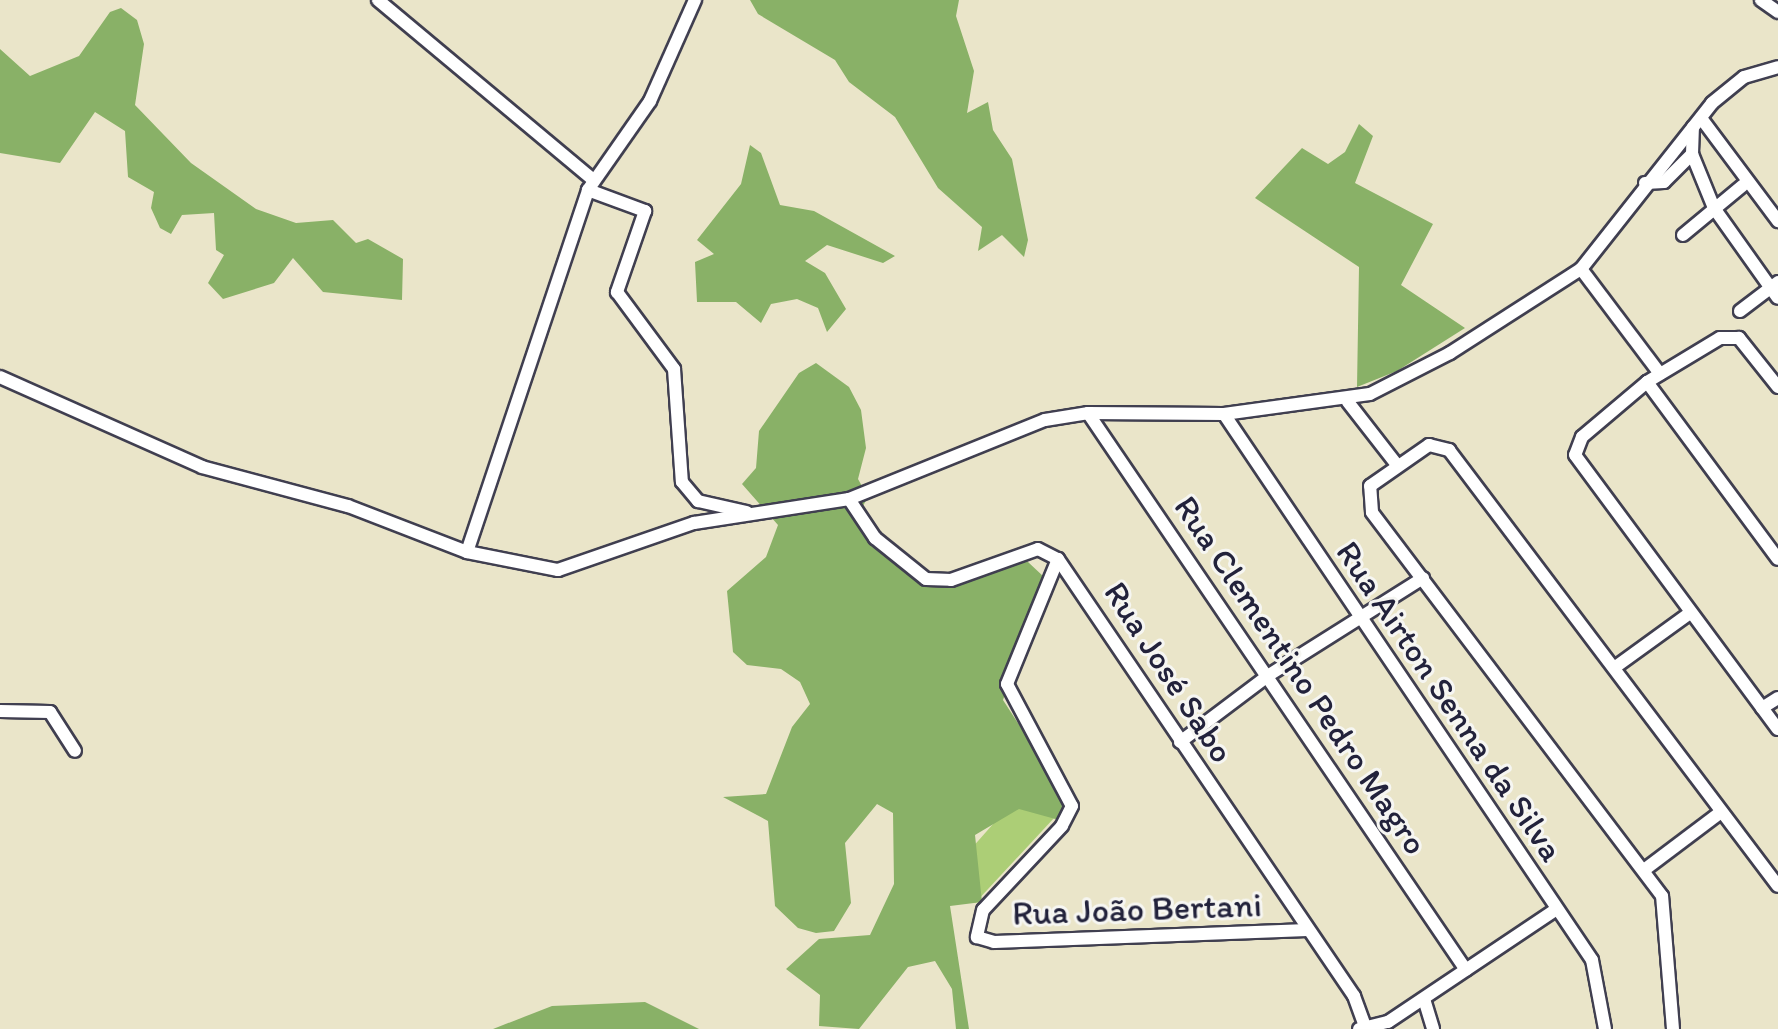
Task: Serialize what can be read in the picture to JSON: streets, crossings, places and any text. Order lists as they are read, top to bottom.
{
  "streets": {
    "street": [
      "Rua José Sabo",
      "Rua Clementino Pedro Magro",
      "Rua Airton Senna da Silva",
      "Rua João Bertani"
    ]
  },
  "crossings": [
    ["Rua José Sabo", "Rua João Bertani"]
  ]
}
